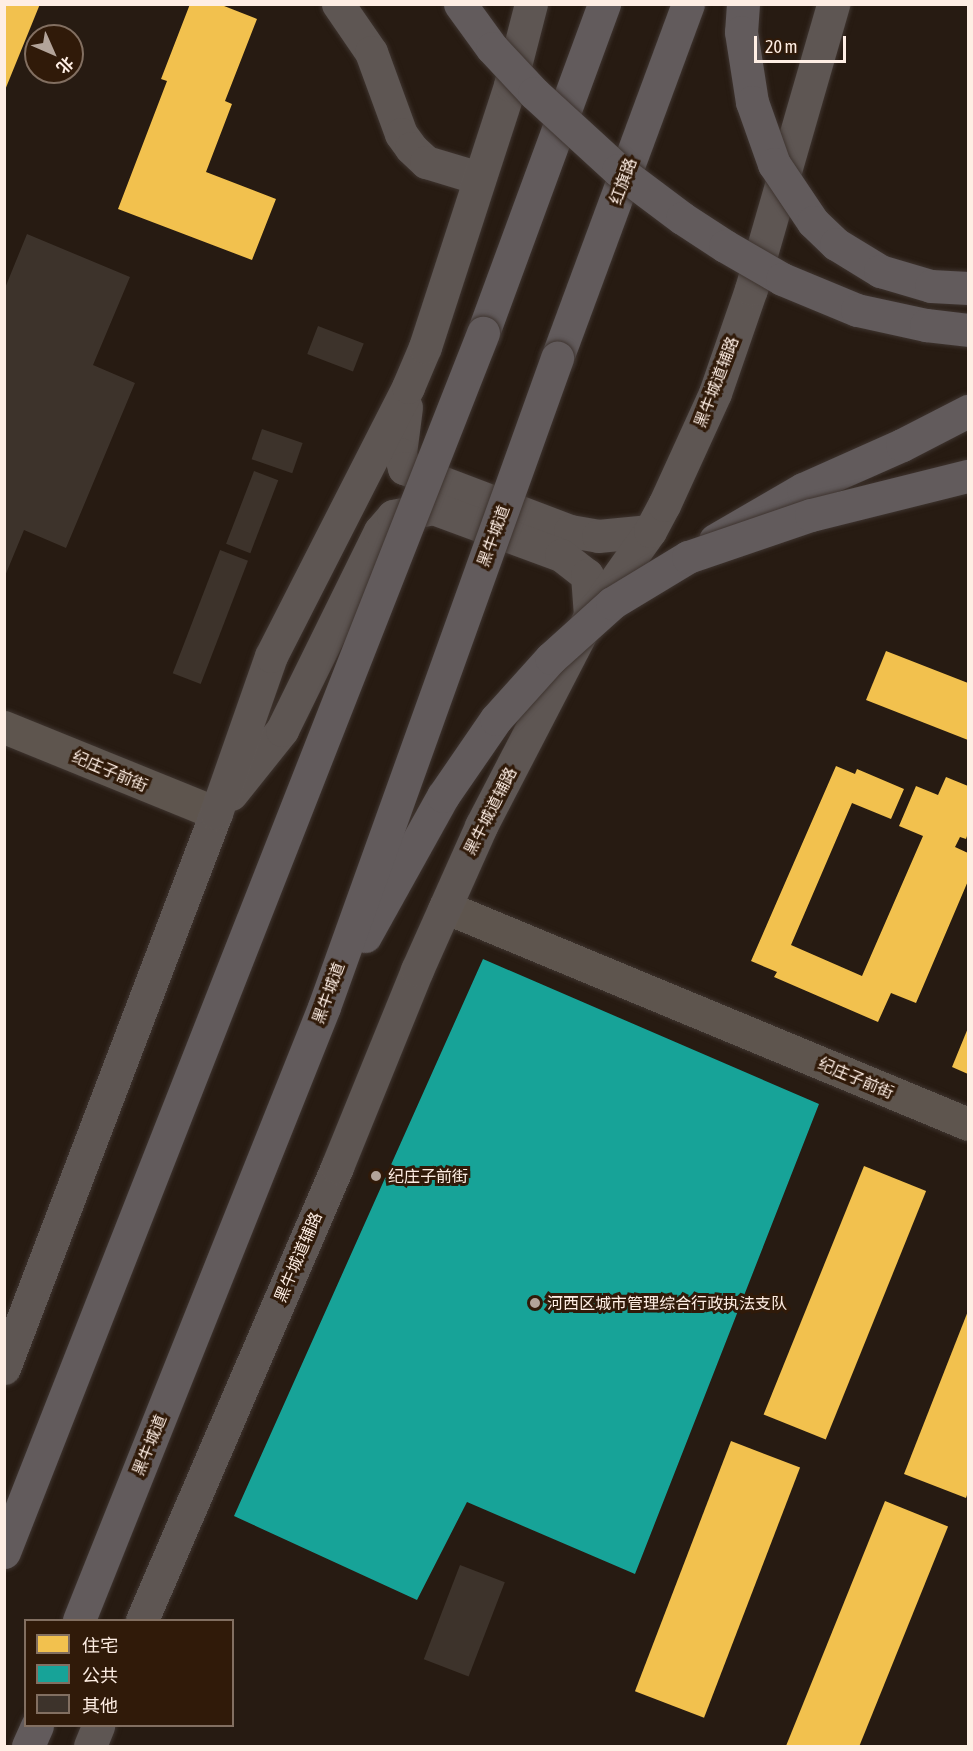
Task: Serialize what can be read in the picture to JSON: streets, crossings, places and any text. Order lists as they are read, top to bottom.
{
  "streets": {
    "highway": ["红旗路", "黑牛城道"],
    "main road": ["黑牛城道辅路"],
    "street": ["纪庄子前街"]
  },
  "crossings": [
    ["红旗路", "黑牛城道"],
    ["黑牛城道辅路", "纪庄子前街"]
  ],
  "places": ["纪庄子前街", "河西区城市管理综合行政执法支队"],
  "legend": ["住宅", "公共", "其他"],
  "scale_bar": "20 m",
  "north": "bottom right"
}
